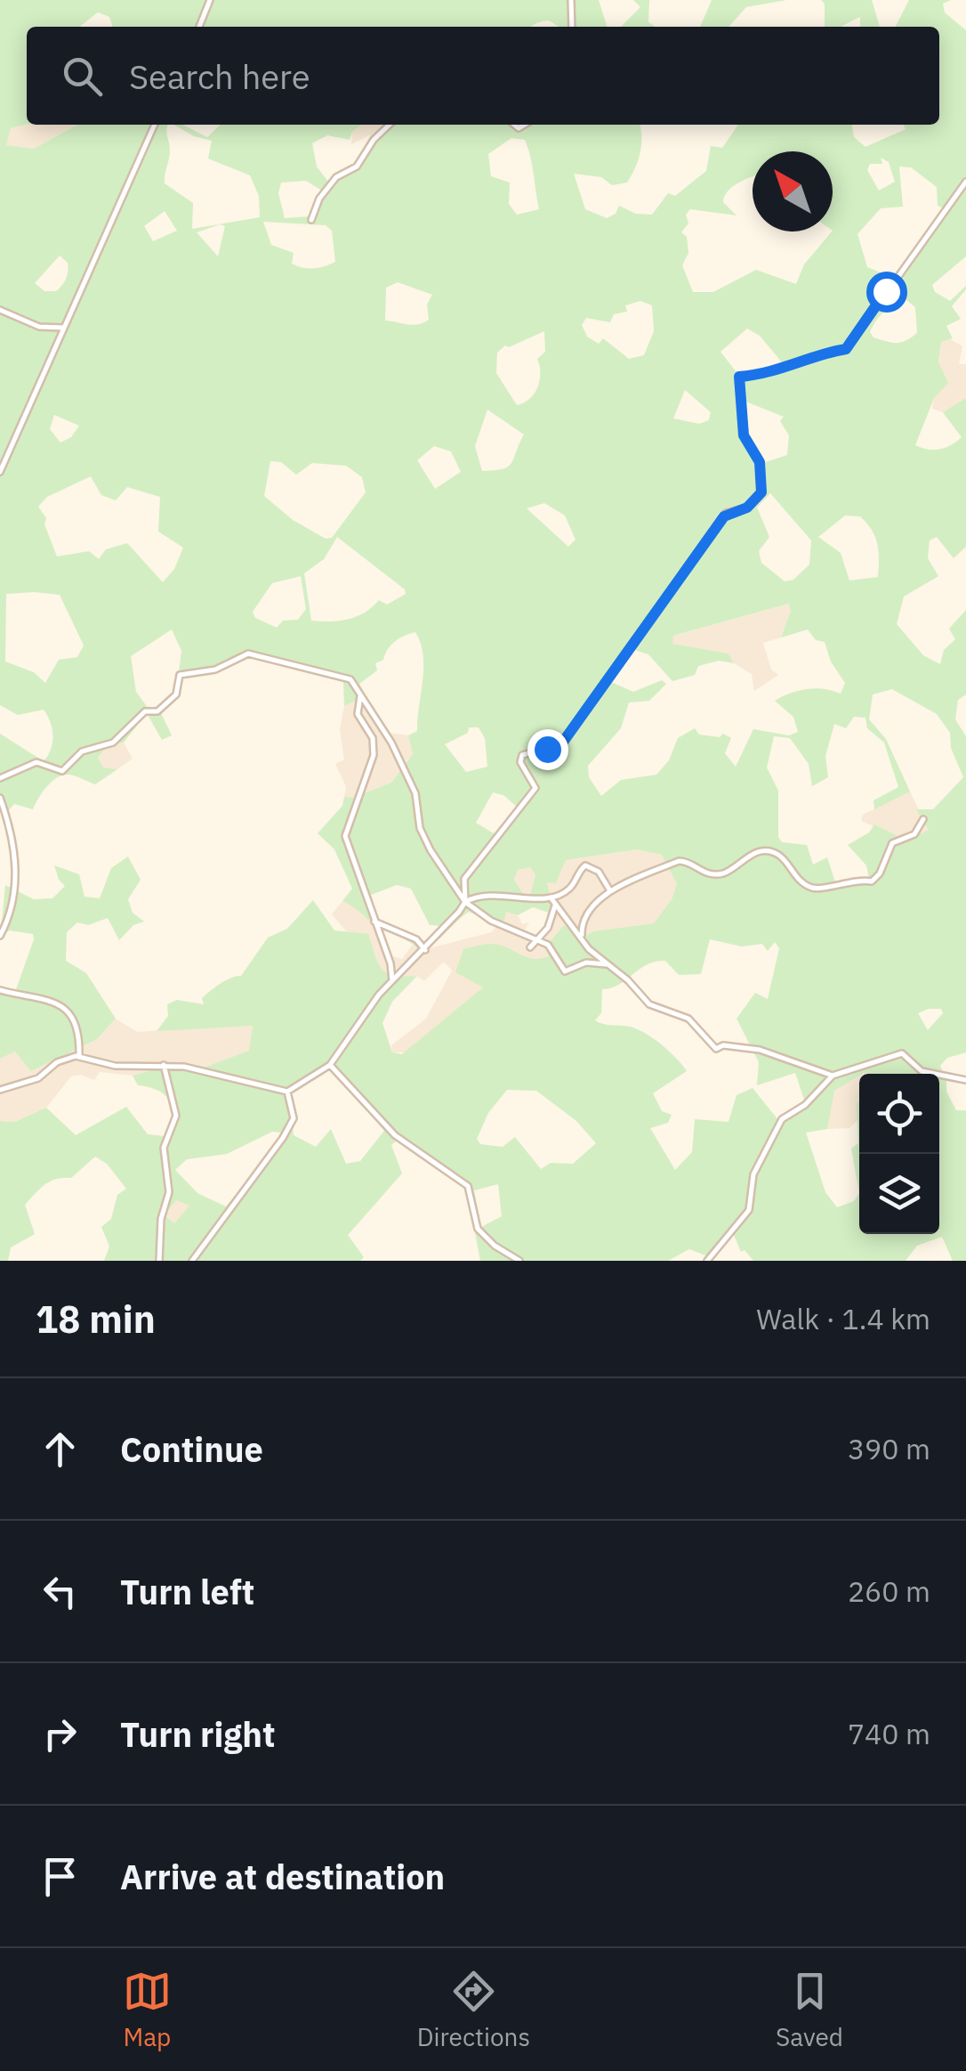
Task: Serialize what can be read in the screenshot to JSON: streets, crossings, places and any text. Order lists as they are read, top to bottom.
{
  "north": "top left",
  "page": {
    "search": "Search here",
    "heading": ["18 min", "Walk · 1.4 km"],
    "list": [
      ["Continue", "390 m"],
      ["Turn left", "260 m"],
      ["Turn right", "740 m"],
      "Arrive at destination"
    ],
    "nav": ["Map", "Directions", "Saved"]
  }
}
